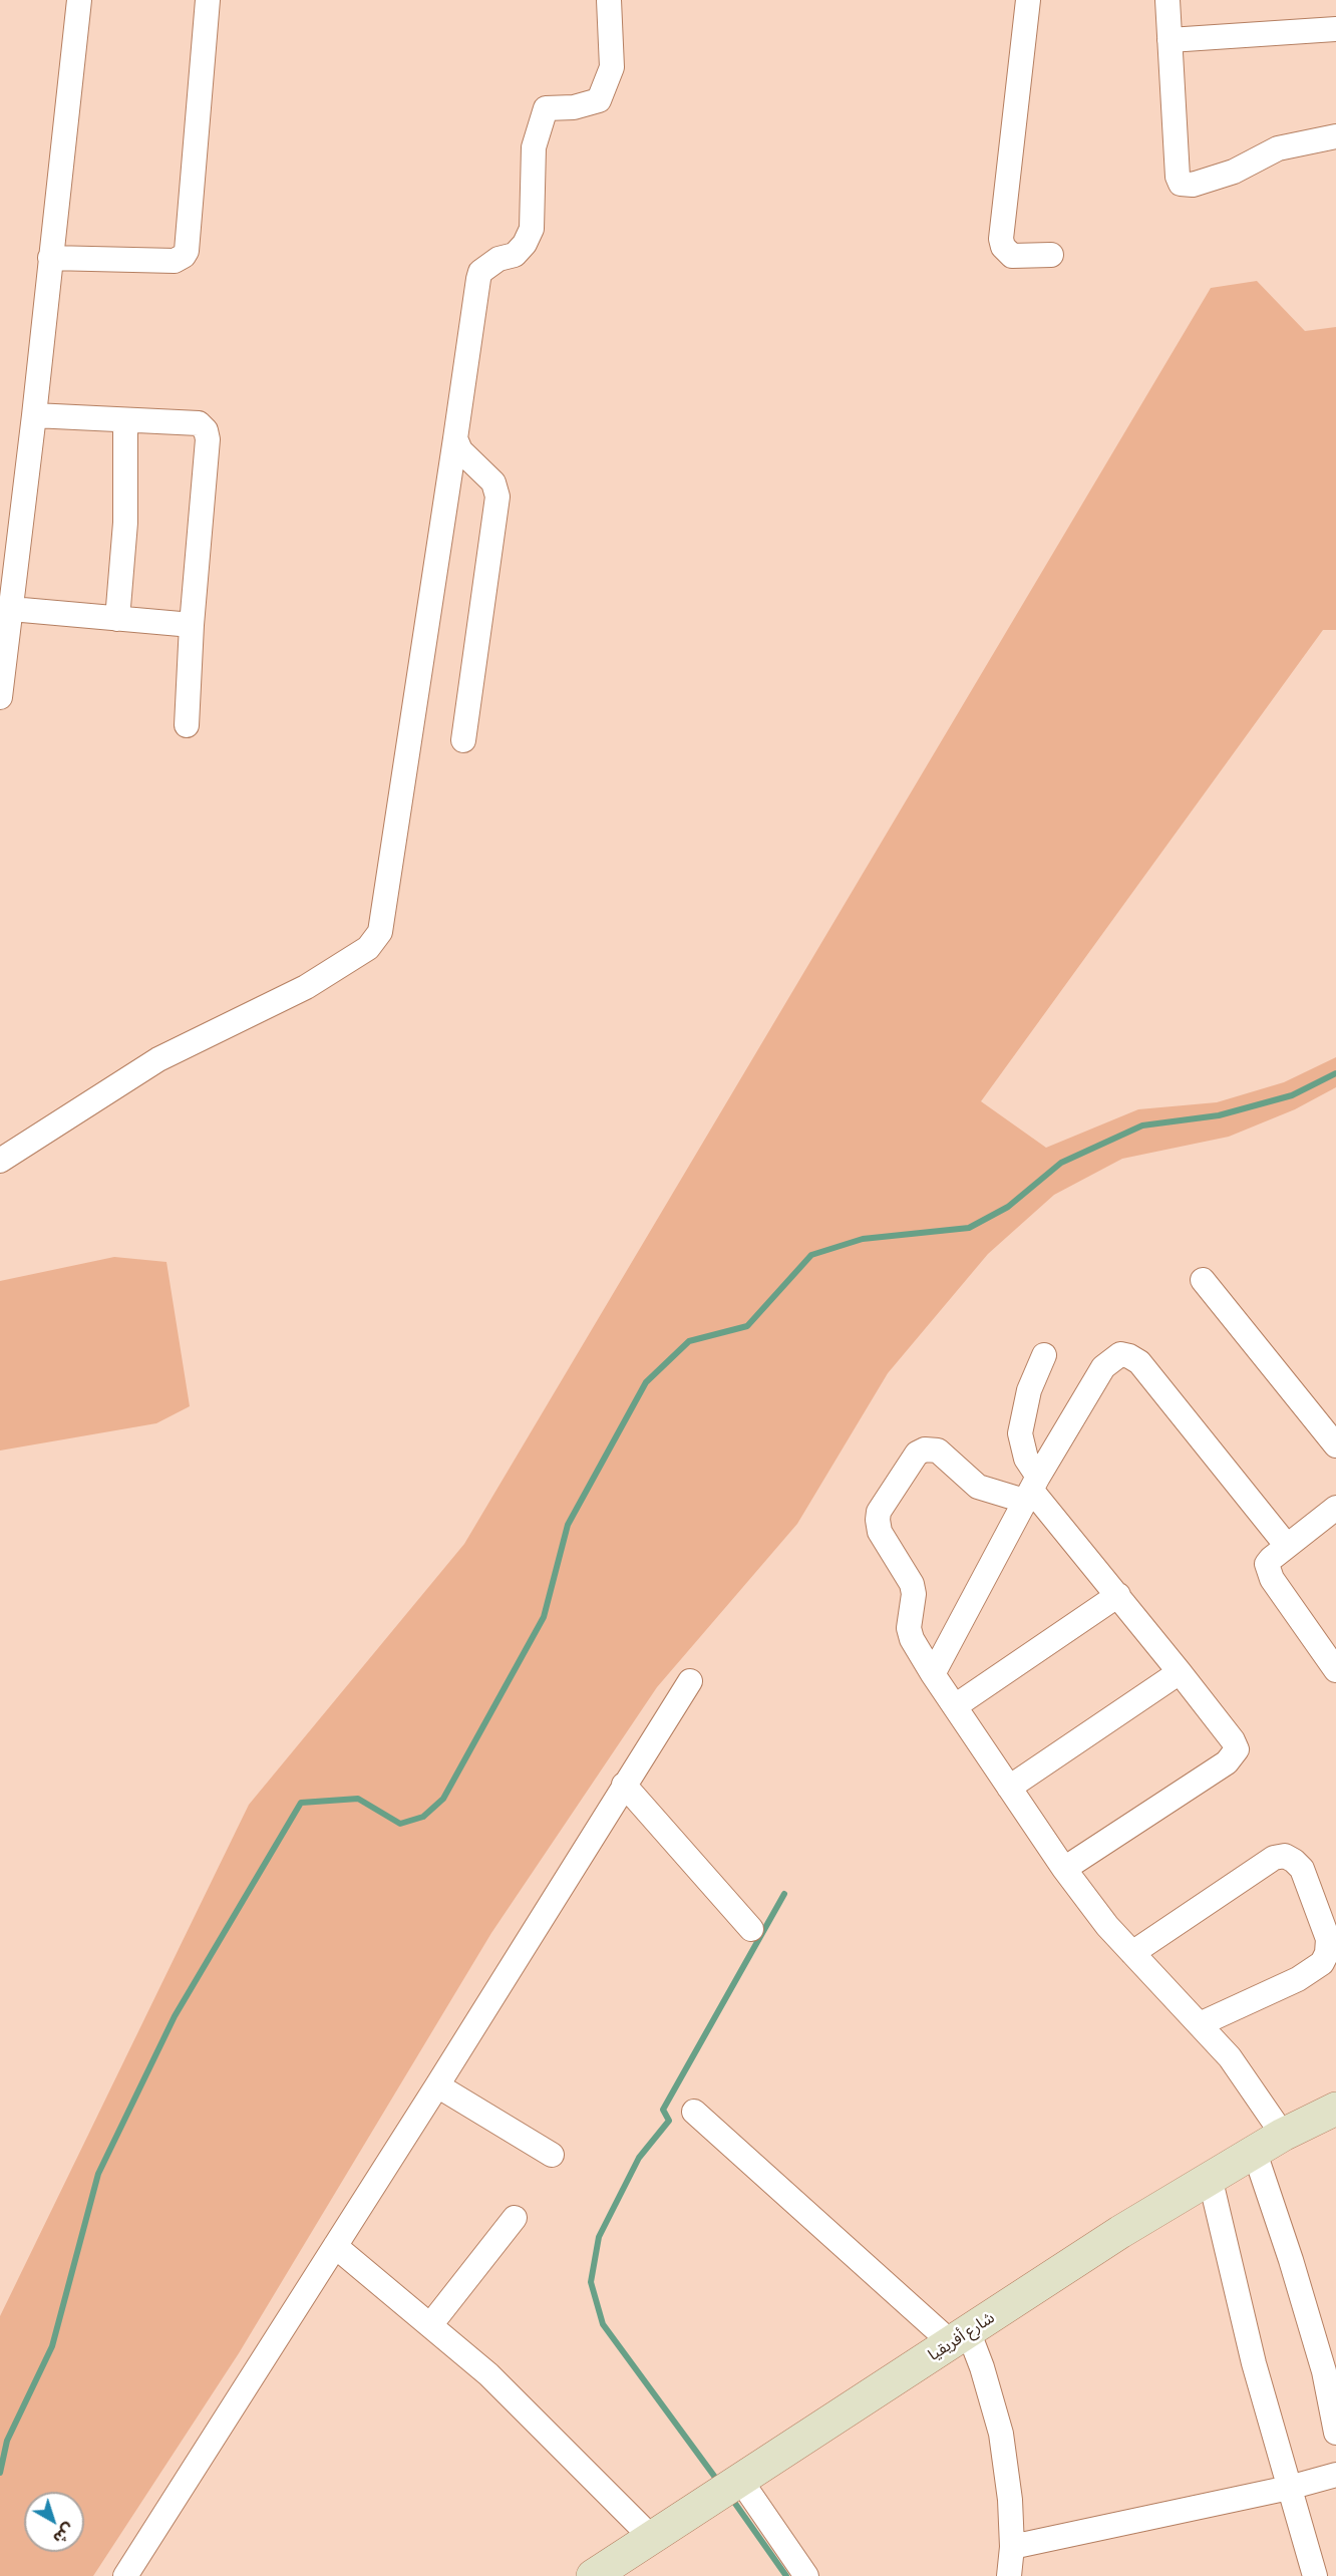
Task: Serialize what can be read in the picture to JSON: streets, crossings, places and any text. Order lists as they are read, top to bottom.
{
  "streets": {
    "street": ["شارع أفريقيا"]
  },
  "north": "bottom right"
}
